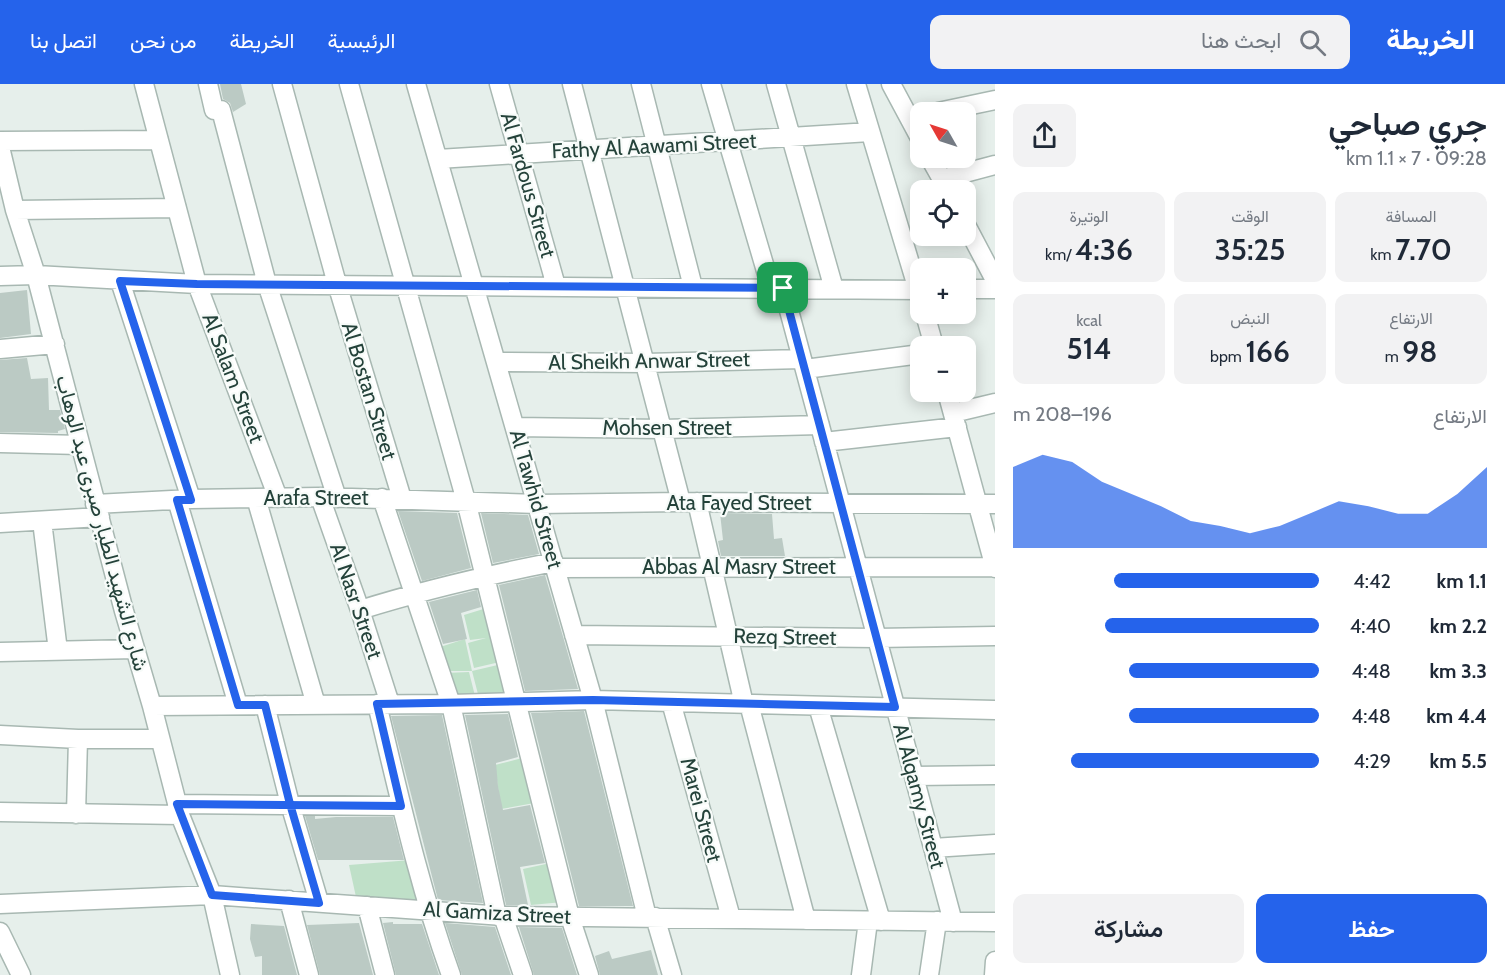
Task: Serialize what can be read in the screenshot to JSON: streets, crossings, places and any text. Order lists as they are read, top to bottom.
{
  "streets": {
    "street": [
      "Fathy Al Aawami Street",
      "Al Fardous Street",
      "Al Sheikh Anwar Street",
      "Al Salam Street",
      "Al Bostan Street",
      "Mohsen Street",
      "Arafa Street",
      "Al Tawhid Street",
      "Ata Fayed Street",
      "شارع الشهيد الطيار صبرى عبد الوهاب",
      "Abbas Al Masry Street",
      "Al Nasr Street",
      "Rezq Street",
      "Al Alqamy Street",
      "Marei Street",
      "Al Gamiza Street"
    ]
  },
  "crossings": [
    ["Fathy Al Aawami Street", "Al Fardous Street"],
    ["Fathy Al Aawami Street", "Al Tawhid Street"],
    ["Fathy Al Aawami Street", "Al Alqamy Street"],
    ["Al Sheikh Anwar Street", "Al Tawhid Street"],
    ["Al Sheikh Anwar Street", "Al Alqamy Street"],
    ["Al Salam Street", "Arafa Street"],
    ["Al Bostan Street", "Arafa Street"],
    ["Mohsen Street", "Al Tawhid Street"],
    ["Mohsen Street", "Al Alqamy Street"],
    ["Arafa Street", "Al Tawhid Street"],
    ["Arafa Street", "Ata Fayed Street"],
    ["Arafa Street", "شارع الشهيد الطيار صبرى عبد الوهاب"],
    ["Arafa Street", "Al Nasr Street"],
    ["Al Tawhid Street", "Ata Fayed Street"],
    ["Al Tawhid Street", "Abbas Al Masry Street"],
    ["Al Tawhid Street", "Rezq Street"],
    ["Al Tawhid Street", "Al Gamiza Street"],
    ["Ata Fayed Street", "Al Alqamy Street"],
    ["شارع الشهيد الطيار صبرى عبد الوهاب", "Al Gamiza Street"],
    ["Abbas Al Masry Street", "Al Nasr Street"],
    ["Abbas Al Masry Street", "Al Alqamy Street"],
    ["Al Nasr Street", "Al Gamiza Street"],
    ["Rezq Street", "Al Alqamy Street"],
    ["Al Alqamy Street", "Al Gamiza Street"],
    ["Marei Street", "Al Gamiza Street"]
  ],
  "north": "top left",
  "page": {
    "header": "الخريطة",
    "search": "ابحث هنا",
    "nav": [
      "الرئيسية",
      "الخريطة",
      "من نحن",
      "اتصل بنا"
    ],
    "heading": ["جري صباحي", "09:28 · 7 × 1.1 km"],
    "map_buttons": ["+", "−"],
    "stats": [
      ["المسافة", "7.70 km"],
      ["الوقت", "35:25"],
      ["الوتيرة", "4:36 /km"],
      ["الارتفاع", "98 m"],
      ["النبض", "166 bpm"],
      ["kcal", "514"]
    ],
    "chart": ["الارتفاع", "196–208 m"],
    "list": [
      {
        "name": "1.1 km",
        "note": "4:42"
      },
      {
        "name": "2.2 km",
        "note": "4:40"
      },
      {
        "name": "3.3 km",
        "note": "4:48"
      },
      {
        "name": "4.4 km",
        "note": "4:48"
      },
      {
        "name": "5.5 km",
        "note": "4:29"
      }
    ],
    "buttons": ["حفظ", "مشاركة"]
  }
}
